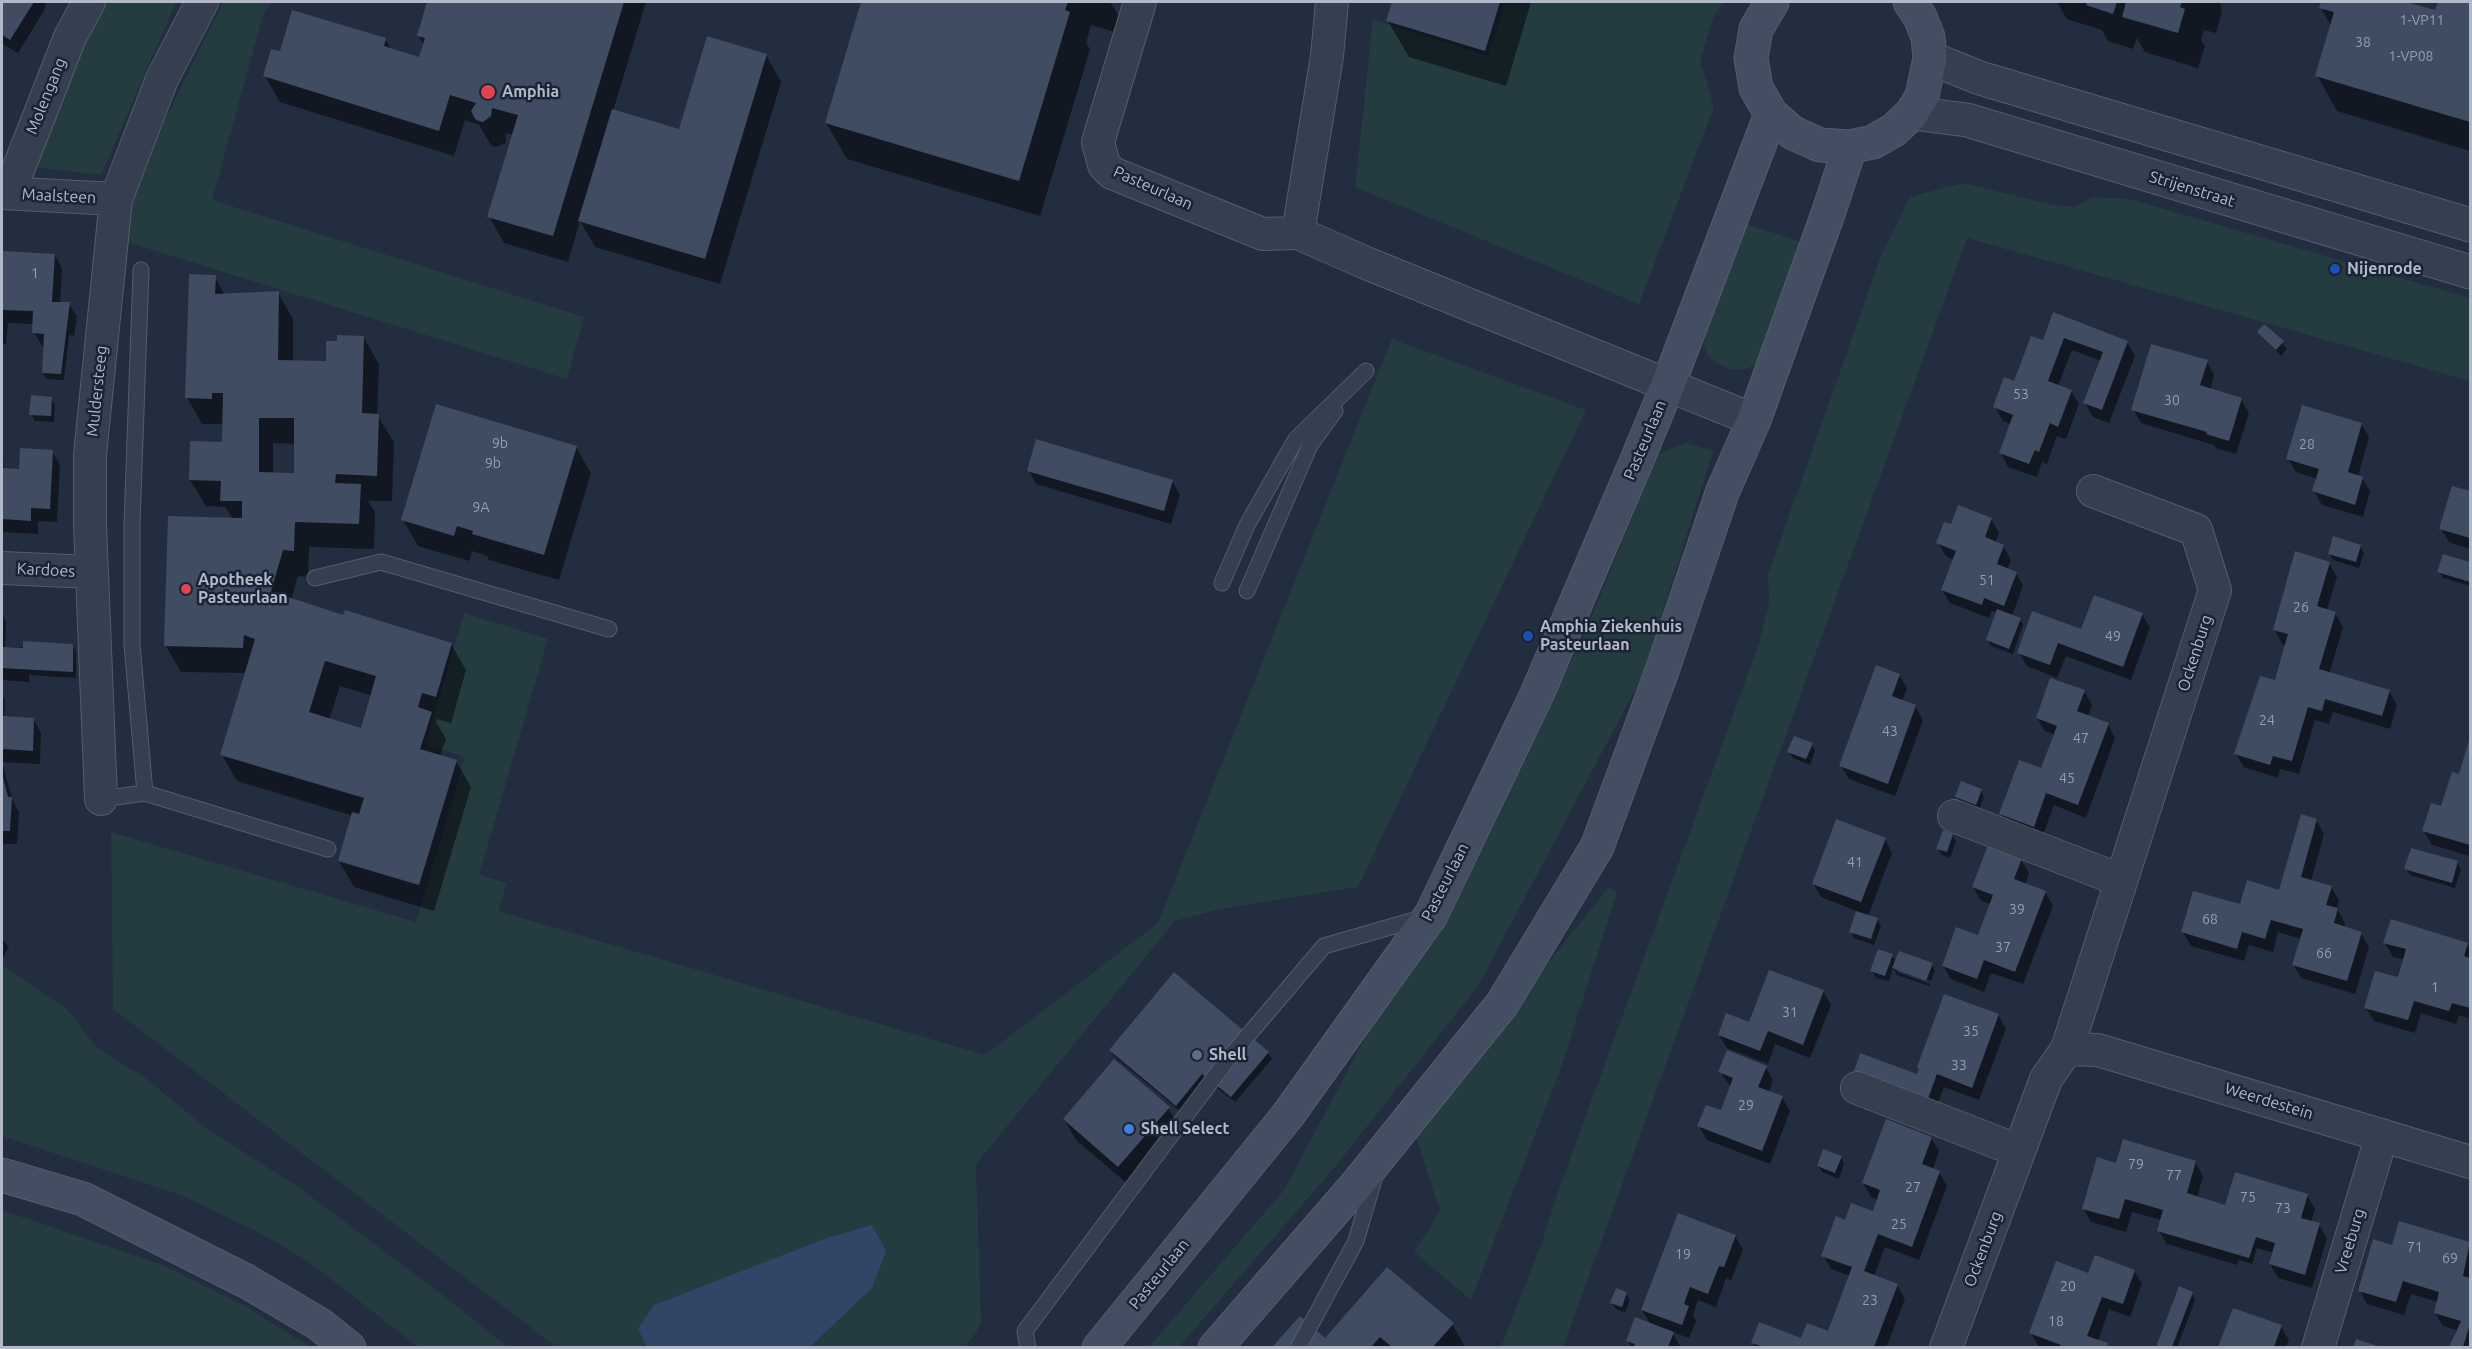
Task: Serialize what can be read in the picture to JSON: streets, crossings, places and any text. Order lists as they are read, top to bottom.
{
  "streets": {
    "main road": ["Pasteurlaan"],
    "street": [
      "Molengang",
      "Strijenstraat",
      "Maalsteen",
      "Muldersteeg",
      "Kardoes",
      "Ockenburg",
      "Weerdestein",
      "Vreeburg"
    ]
  },
  "crossings": [
    ["Molengang", "Maalsteen"],
    ["Maalsteen", "Muldersteeg"],
    ["Muldersteeg", "Kardoes"],
    ["Ockenburg", "Weerdestein"],
    ["Weerdestein", "Vreeburg"]
  ],
  "places": [
    "Amphia",
    "Nijenrode",
    "Apotheek Pasteurlaan",
    "Amphia Ziekenhuis Pasteurlaan",
    "Shell",
    "Shell Select"
  ],
  "house_numbers": [
    "1-VP11",
    "38",
    "1-VP08",
    "1",
    "53",
    "30",
    "9b",
    "28",
    "9b",
    "9A",
    "51",
    "26",
    "49",
    "24",
    "43",
    "47",
    "45",
    "41",
    "39",
    "68",
    "37",
    "66",
    "1",
    "31",
    "35",
    "33",
    "29",
    "79",
    "77",
    "27",
    "75",
    "73",
    "25",
    "71",
    "19",
    "69",
    "20",
    "23",
    "18"
  ]
}
